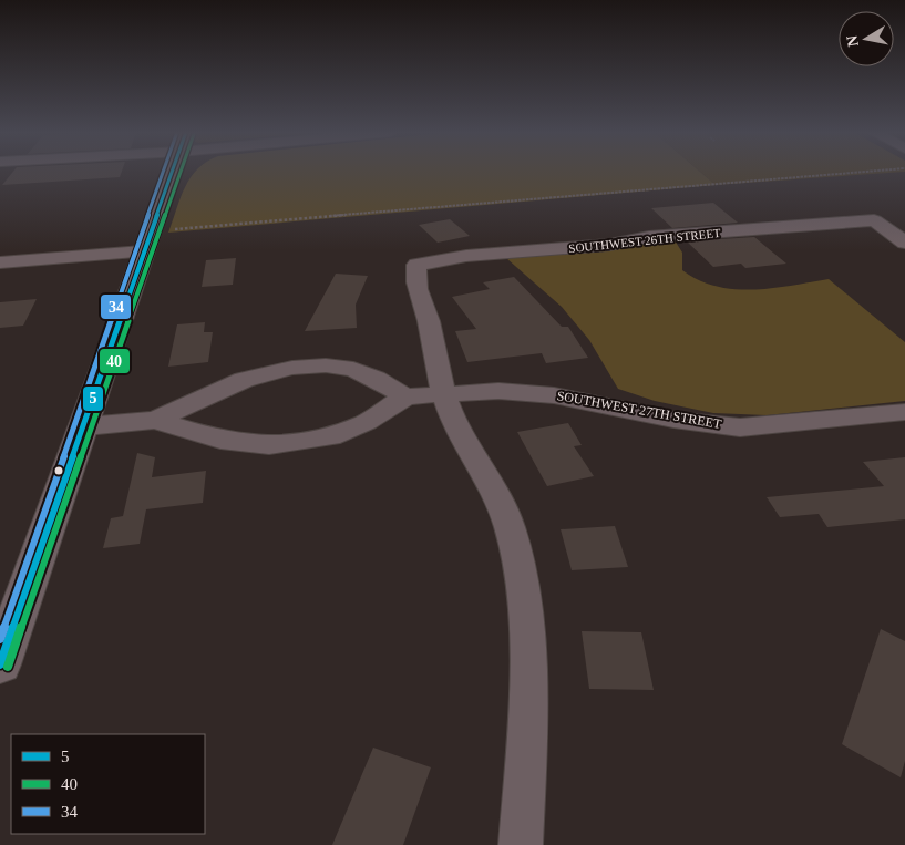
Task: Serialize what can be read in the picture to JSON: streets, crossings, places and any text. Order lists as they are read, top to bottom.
{
  "streets": {
    "street": ["SOUTHWEST 26TH STREET", "SOUTHWEST 27TH STREET"]
  },
  "crossings": [
    ["SOUTHWEST 26TH STREET", "SOUTHWEST 27TH STREET"]
  ],
  "lines": ["transit line 5", "transit line 40", "transit line 34"],
  "legend": ["5", "40", "34"],
  "north": "left"
}
